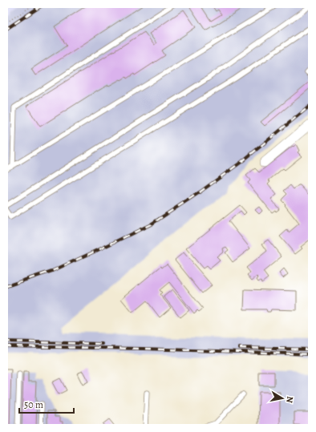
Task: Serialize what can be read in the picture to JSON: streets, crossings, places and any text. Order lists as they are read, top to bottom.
{
  "scale_bar": "50 m",
  "north": "right"
}
